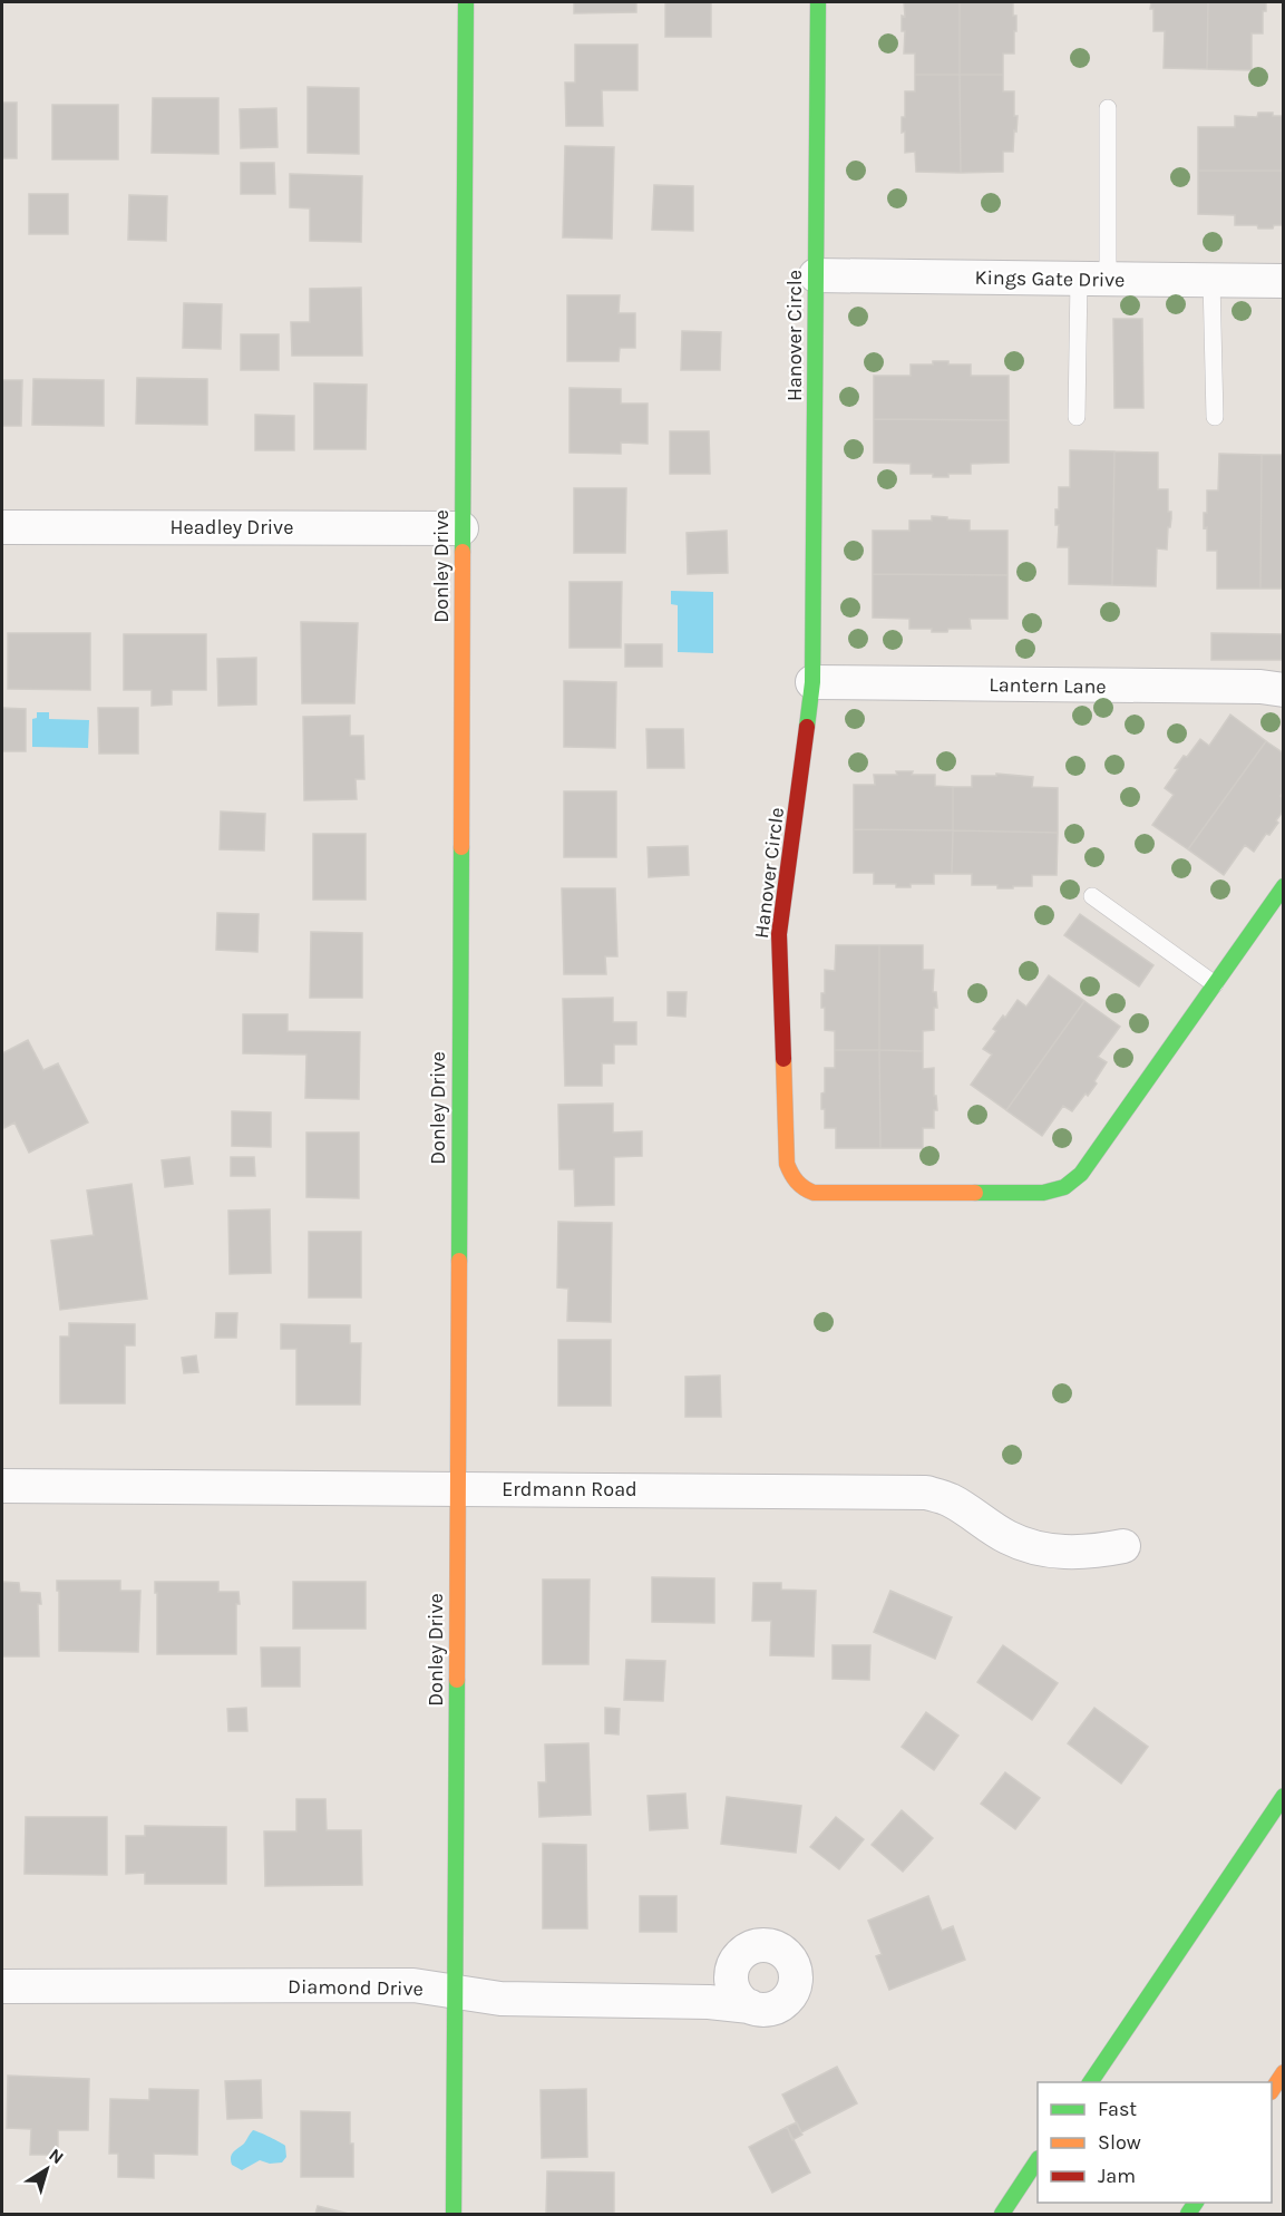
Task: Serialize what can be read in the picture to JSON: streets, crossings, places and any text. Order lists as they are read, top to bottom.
{
  "streets": {
    "main road": ["Hanover Circle", "Donley Drive"],
    "street": [
      "Kings Gate Drive",
      "Headley Drive",
      "Lantern Lane",
      "Erdmann Road",
      "Diamond Drive"
    ]
  },
  "crossings": [
    ["Kings Gate Drive", "Hanover Circle"],
    ["Hanover Circle", "Lantern Lane"],
    ["Headley Drive", "Donley Drive"],
    ["Donley Drive", "Erdmann Road"],
    ["Donley Drive", "Diamond Drive"]
  ],
  "legend": ["Fast", "Slow", "Jam"],
  "north": "top right"
}
